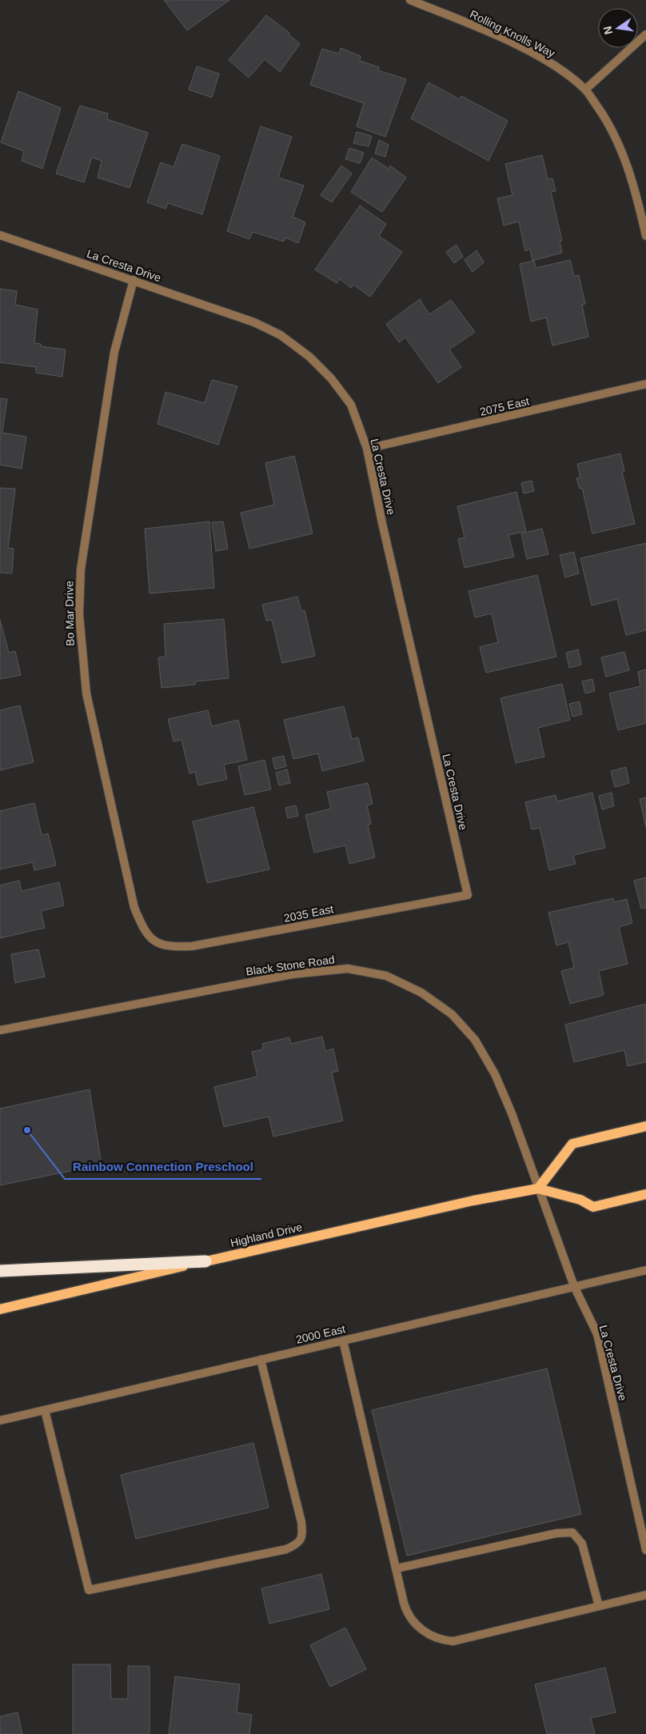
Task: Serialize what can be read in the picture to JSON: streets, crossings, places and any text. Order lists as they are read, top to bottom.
{
  "streets": {
    "main road": ["Highland Drive"],
    "street": [
      "Rolling Knolls Way",
      "La Cresta Drive",
      "2075 East",
      "Bo Mar Drive",
      "2035 East",
      "Black Stone Road",
      "2000 East"
    ]
  },
  "crossings": [
    ["La Cresta Drive", "2075 East"],
    ["La Cresta Drive", "Bo Mar Drive"],
    ["La Cresta Drive", "2035 East"],
    ["La Cresta Drive", "Black Stone Road"],
    ["La Cresta Drive", "Highland Drive"],
    ["La Cresta Drive", "2000 East"],
    ["Bo Mar Drive", "2035 East"],
    ["Black Stone Road", "Highland Drive"]
  ],
  "places": ["Rainbow Connection Preschool"],
  "north": "left"
}
